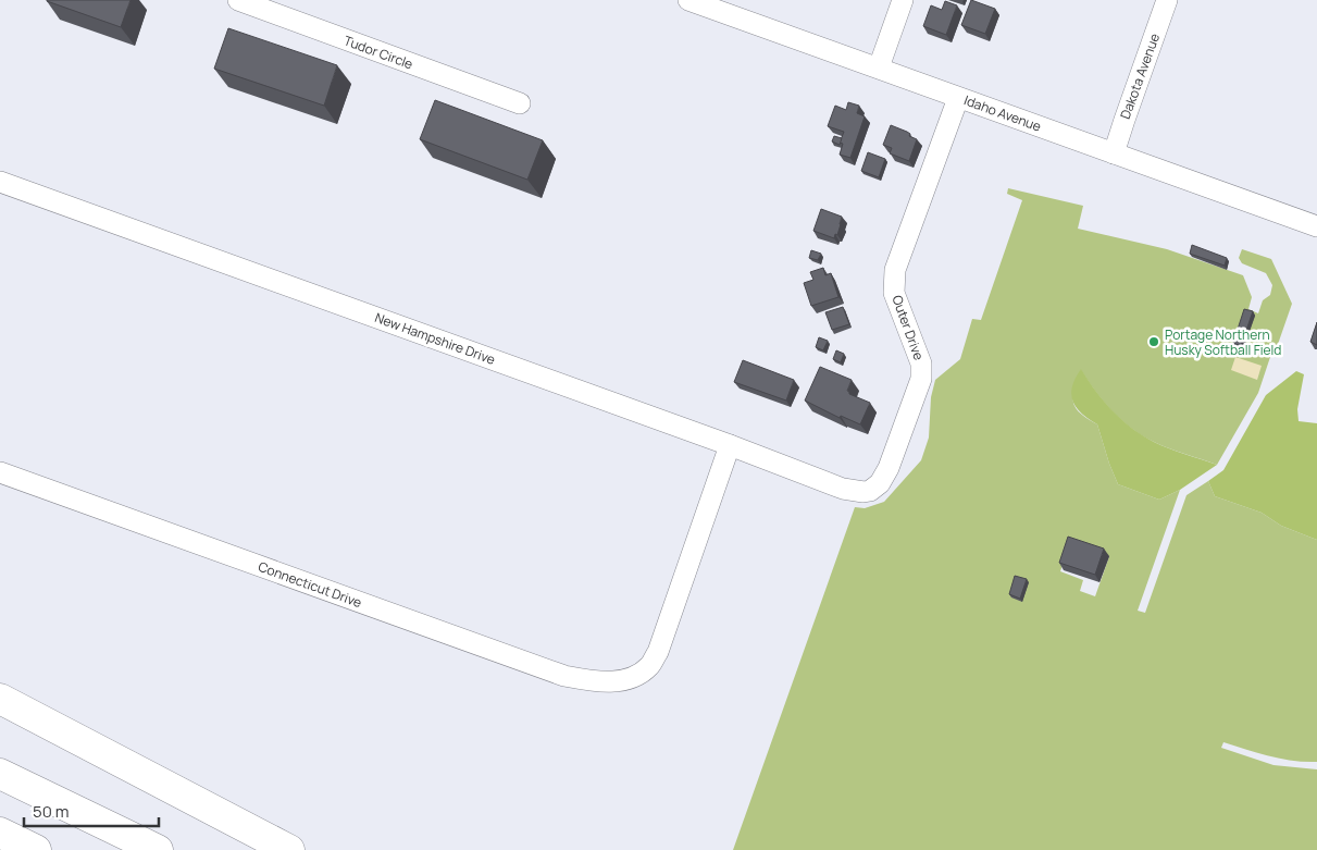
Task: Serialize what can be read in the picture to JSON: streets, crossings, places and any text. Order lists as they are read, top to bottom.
{
  "streets": {
    "street": [
      "Tudor Circle",
      "Dakota Avenue",
      "Idaho Avenue",
      "Outer Drive",
      "New Hampshire Drive",
      "Connecticut Drive"
    ]
  },
  "crossings": [
    ["Dakota Avenue", "Idaho Avenue"],
    ["Idaho Avenue", "Outer Drive"],
    ["Outer Drive", "New Hampshire Drive"],
    ["New Hampshire Drive", "Connecticut Drive"]
  ],
  "places": ["Portage Northern Husky Softball Field"],
  "scale_bar": "50 m"
}
